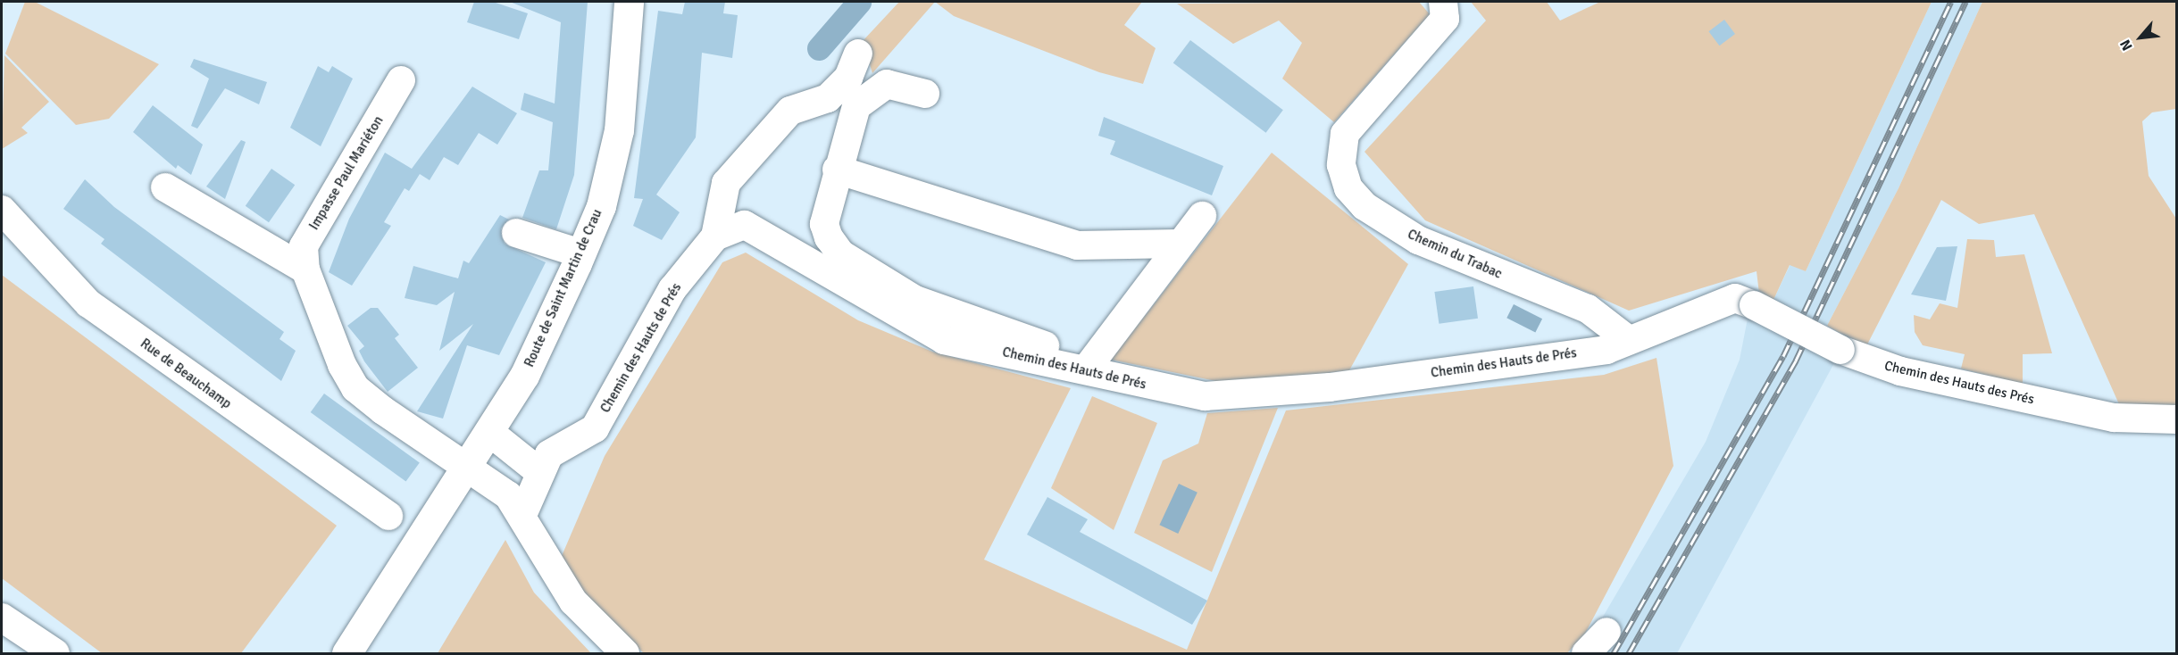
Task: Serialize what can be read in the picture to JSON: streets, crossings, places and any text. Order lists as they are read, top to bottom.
{
  "streets": {
    "main road": ["Route de Saint Martin de Crau"],
    "street": [
      "Impasse Paul Mariéton",
      "Chemin du Trabac",
      "Chemin des Hauts de Prés",
      "Rue de Beauchamp",
      "Chemin des Hauts des Prés"
    ]
  },
  "crossings": [
    ["Impasse Paul Mariéton", "Route de Saint Martin de Crau"],
    ["Impasse Paul Mariéton", "Chemin des Hauts de Prés"],
    ["Chemin du Trabac", "Chemin des Hauts de Prés"],
    ["Chemin des Hauts de Prés", "Chemin des Hauts des Prés"]
  ],
  "north": "bottom left"
}
